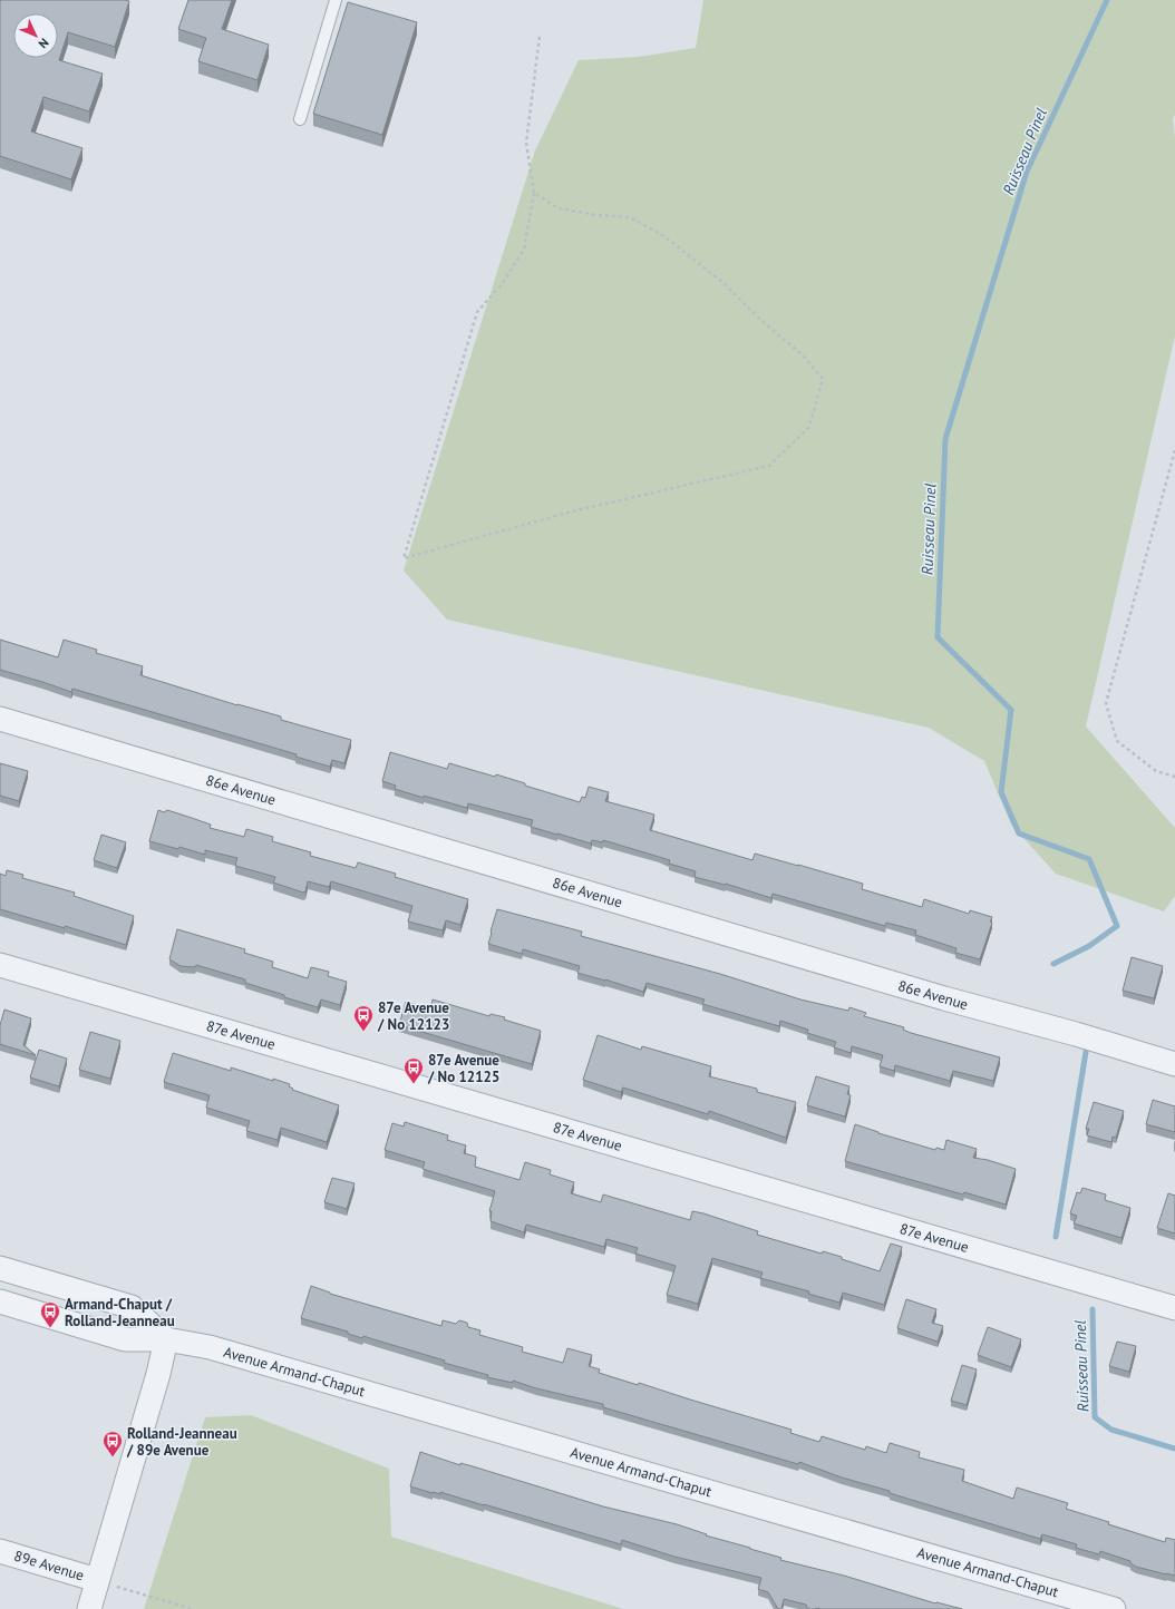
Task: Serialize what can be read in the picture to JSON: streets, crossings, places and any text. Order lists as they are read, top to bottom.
{
  "streets": {
    "street": [
      "86e Avenue",
      "87e Avenue",
      "Avenue Armand-Chaput",
      "89e Avenue"
    ]
  },
  "water": ["Ruisseau Pinel"],
  "places": {
    "bus stop": [
      "87e Avenue / No 12123",
      "87e Avenue / No 12125",
      "Armand-Chaput / Rolland-Jeanneau",
      "Rolland-Jeanneau / 89e Avenue"
    ]
  },
  "north": "bottom right"
}
